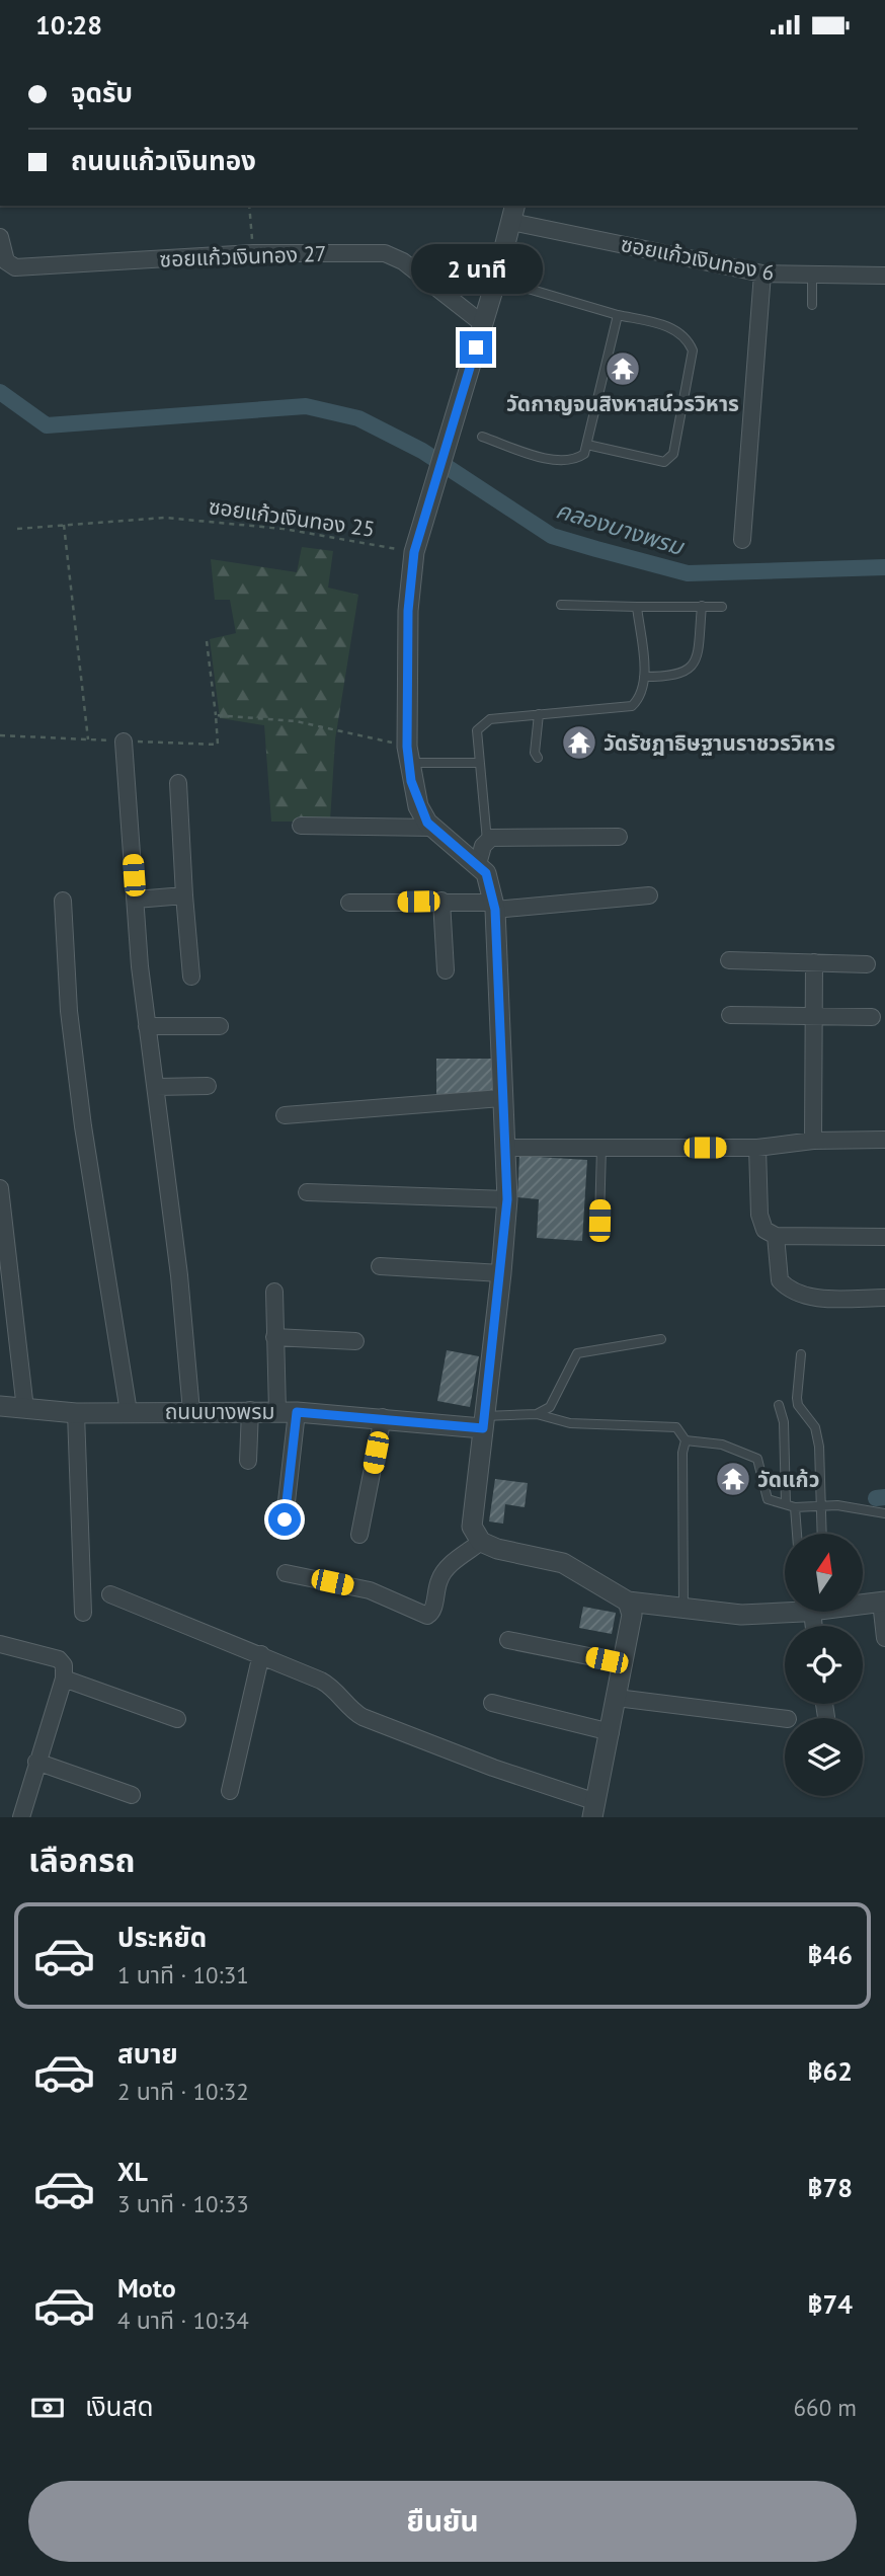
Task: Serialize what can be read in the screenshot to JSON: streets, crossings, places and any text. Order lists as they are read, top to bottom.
{
  "streets": {
    "street": ["ซอยแก้วเงินทอง 27", "ซอยแก้วเงินทอง 6", "ถนนบางพรม"],
    "path": ["ซอยแก้วเงินทอง 25"]
  },
  "water": ["คลองบางพรม"],
  "places": {
    "temple": ["วัดกาญจนสิงหาสน์วรวิหาร", "วัดรัชฎาธิษฐานราชวรวิหาร", "วัดแก้ว"]
  },
  "north": "top",
  "page": {
    "status": "10:28",
    "banner": ["จุดรับ", "ถนนแก้วเงินทอง"],
    "bubble": "2 นาที",
    "heading": "เลือกรถ",
    "list": [
      {
        "name": "ประหยัด",
        "note": "1 นาที · 10:31",
        "value": "฿46"
      },
      {
        "name": "สบาย",
        "note": "2 นาที · 10:32",
        "value": "฿62"
      },
      {
        "name": "XL",
        "note": "3 นาที · 10:33",
        "value": "฿78"
      },
      {
        "name": "Moto",
        "note": "4 นาที · 10:34",
        "value": "฿74"
      }
    ],
    "pay": ["เงินสด", "660 m"],
    "buttons": "ยืนยัน"
  }
}
